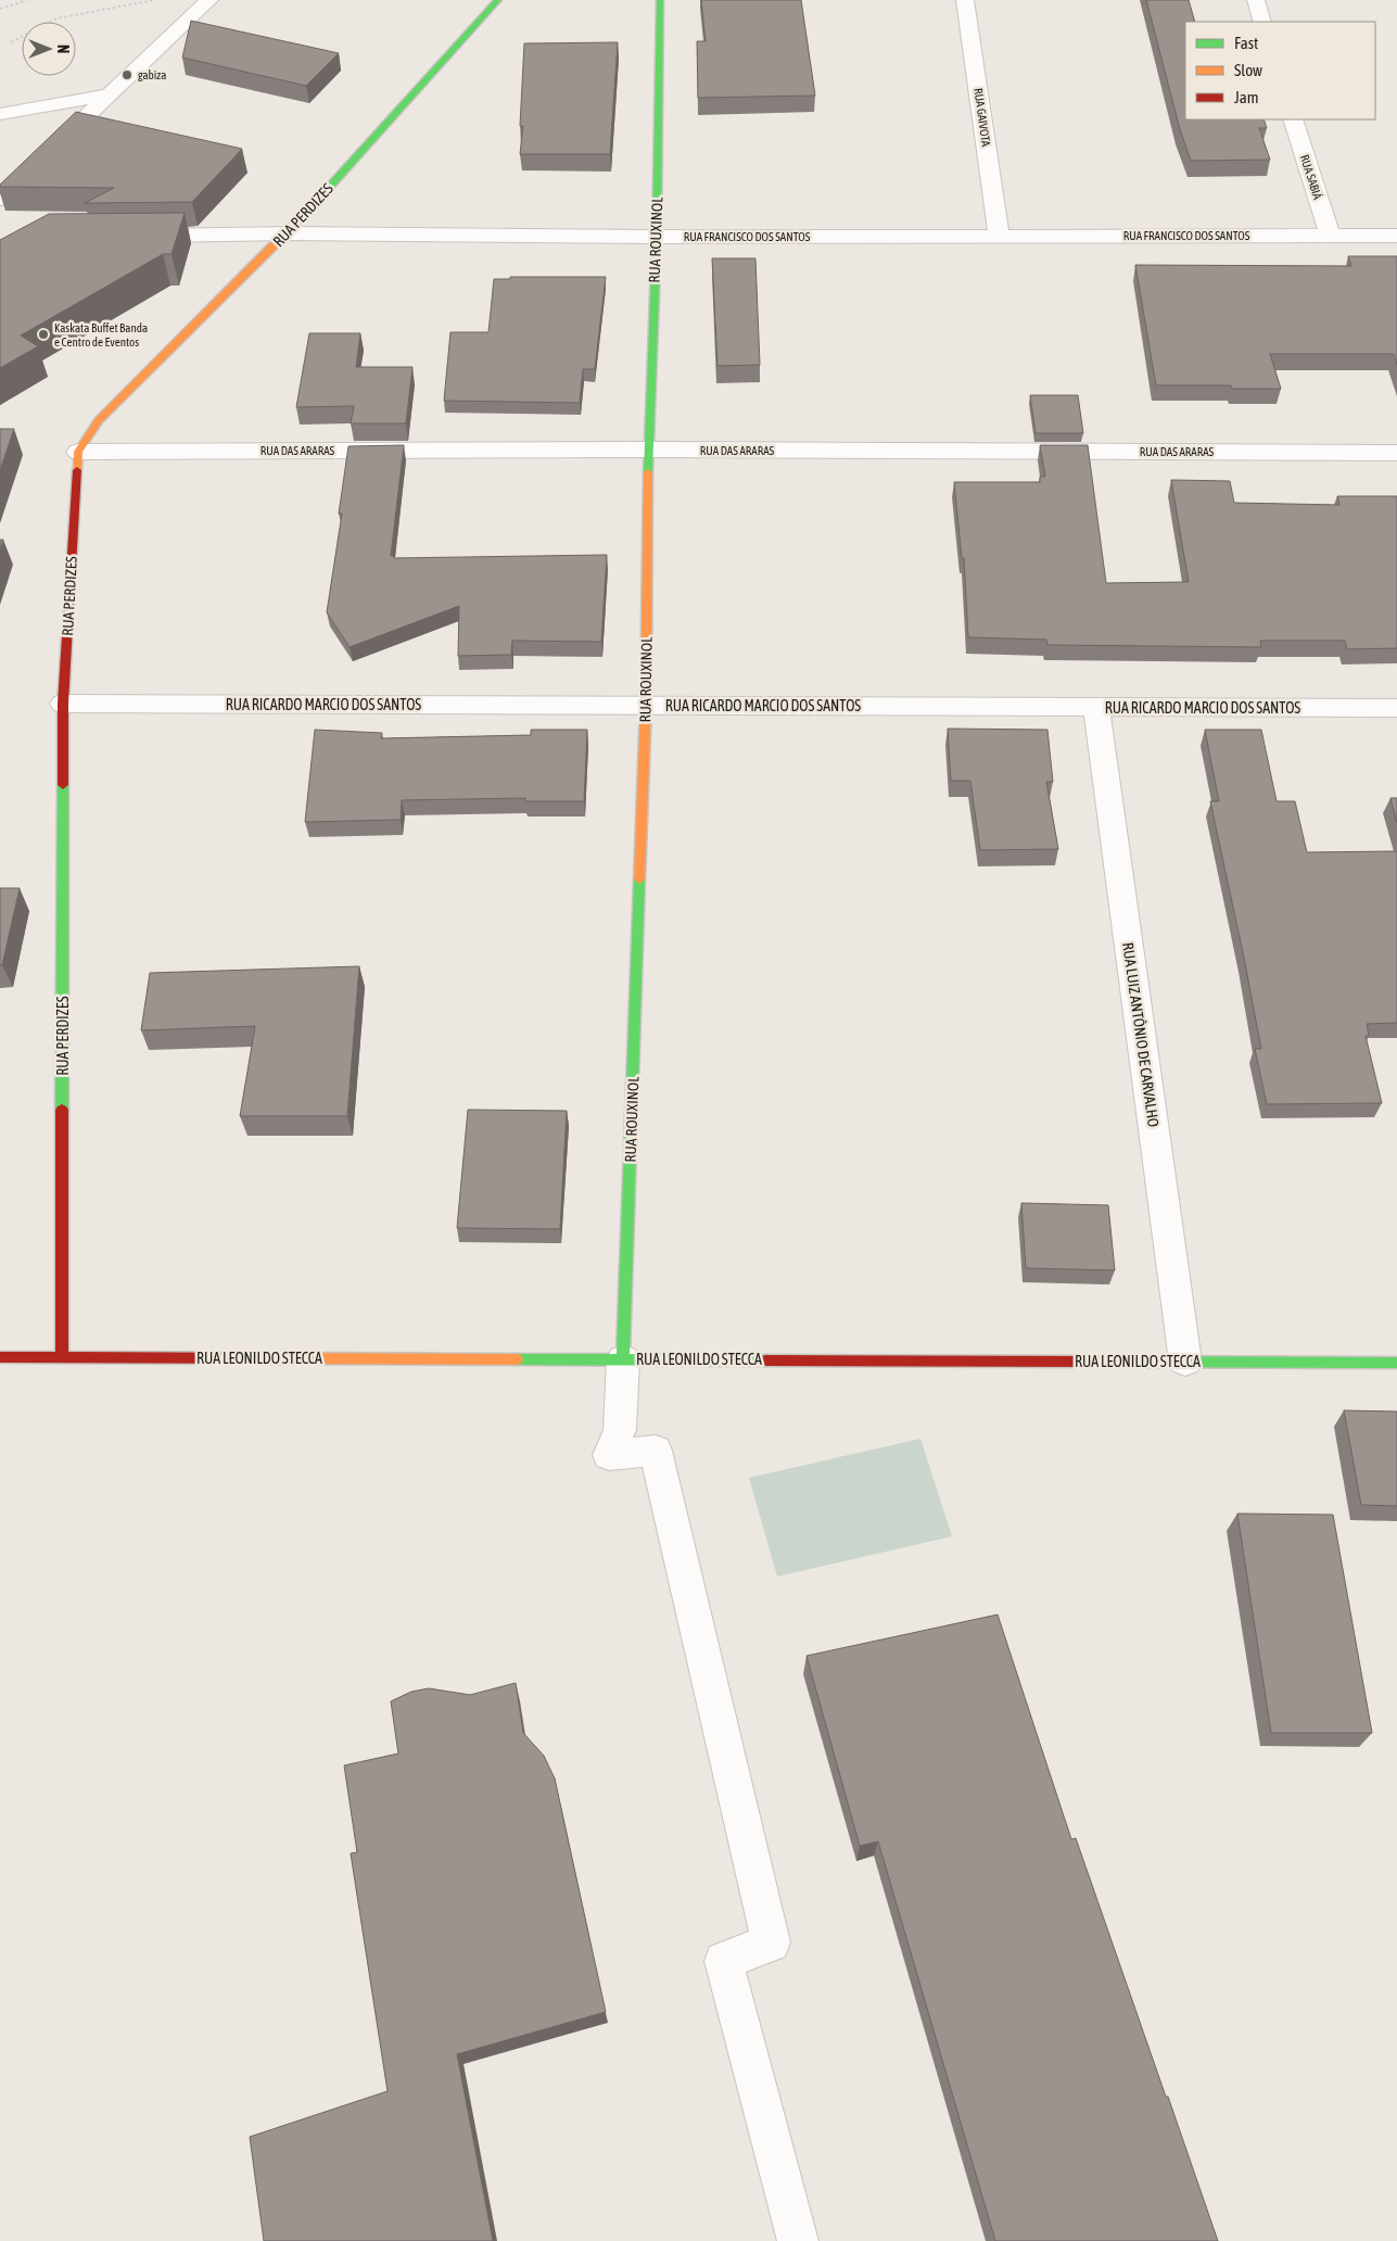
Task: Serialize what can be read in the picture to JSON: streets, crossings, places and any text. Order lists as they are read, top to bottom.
{
  "streets": {
    "street": [
      "RUA GAIVOTA",
      "RUA SABIÁ",
      "RUA PERDIZES",
      "RUA FRANCISCO DOS SANTOS",
      "RUA ROUXINOL",
      "RUA DAS ARARAS",
      "RUA RICARDO MARCIO DOS SANTOS",
      "RUA LUIZ ANTÔNIO DE CARVALHO",
      "RUA LEONILDO STECCA"
    ]
  },
  "crossings": [
    ["RUA GAIVOTA", "RUA FRANCISCO DOS SANTOS"],
    ["RUA SABIÁ", "RUA FRANCISCO DOS SANTOS"],
    ["RUA PERDIZES", "RUA FRANCISCO DOS SANTOS"],
    ["RUA PERDIZES", "RUA DAS ARARAS"],
    ["RUA PERDIZES", "RUA RICARDO MARCIO DOS SANTOS"],
    ["RUA PERDIZES", "RUA LEONILDO STECCA"],
    ["RUA FRANCISCO DOS SANTOS", "RUA ROUXINOL"],
    ["RUA ROUXINOL", "RUA DAS ARARAS"],
    ["RUA ROUXINOL", "RUA RICARDO MARCIO DOS SANTOS"],
    ["RUA ROUXINOL", "RUA LEONILDO STECCA"],
    ["RUA RICARDO MARCIO DOS SANTOS", "RUA LUIZ ANTÔNIO DE CARVALHO"],
    ["RUA LUIZ ANTÔNIO DE CARVALHO", "RUA LEONILDO STECCA"]
  ],
  "places": ["gabiza", "Kaskata Buffet Banda e Centro de Eventos"],
  "legend": ["Fast", "Slow", "Jam"],
  "north": "right"
}
